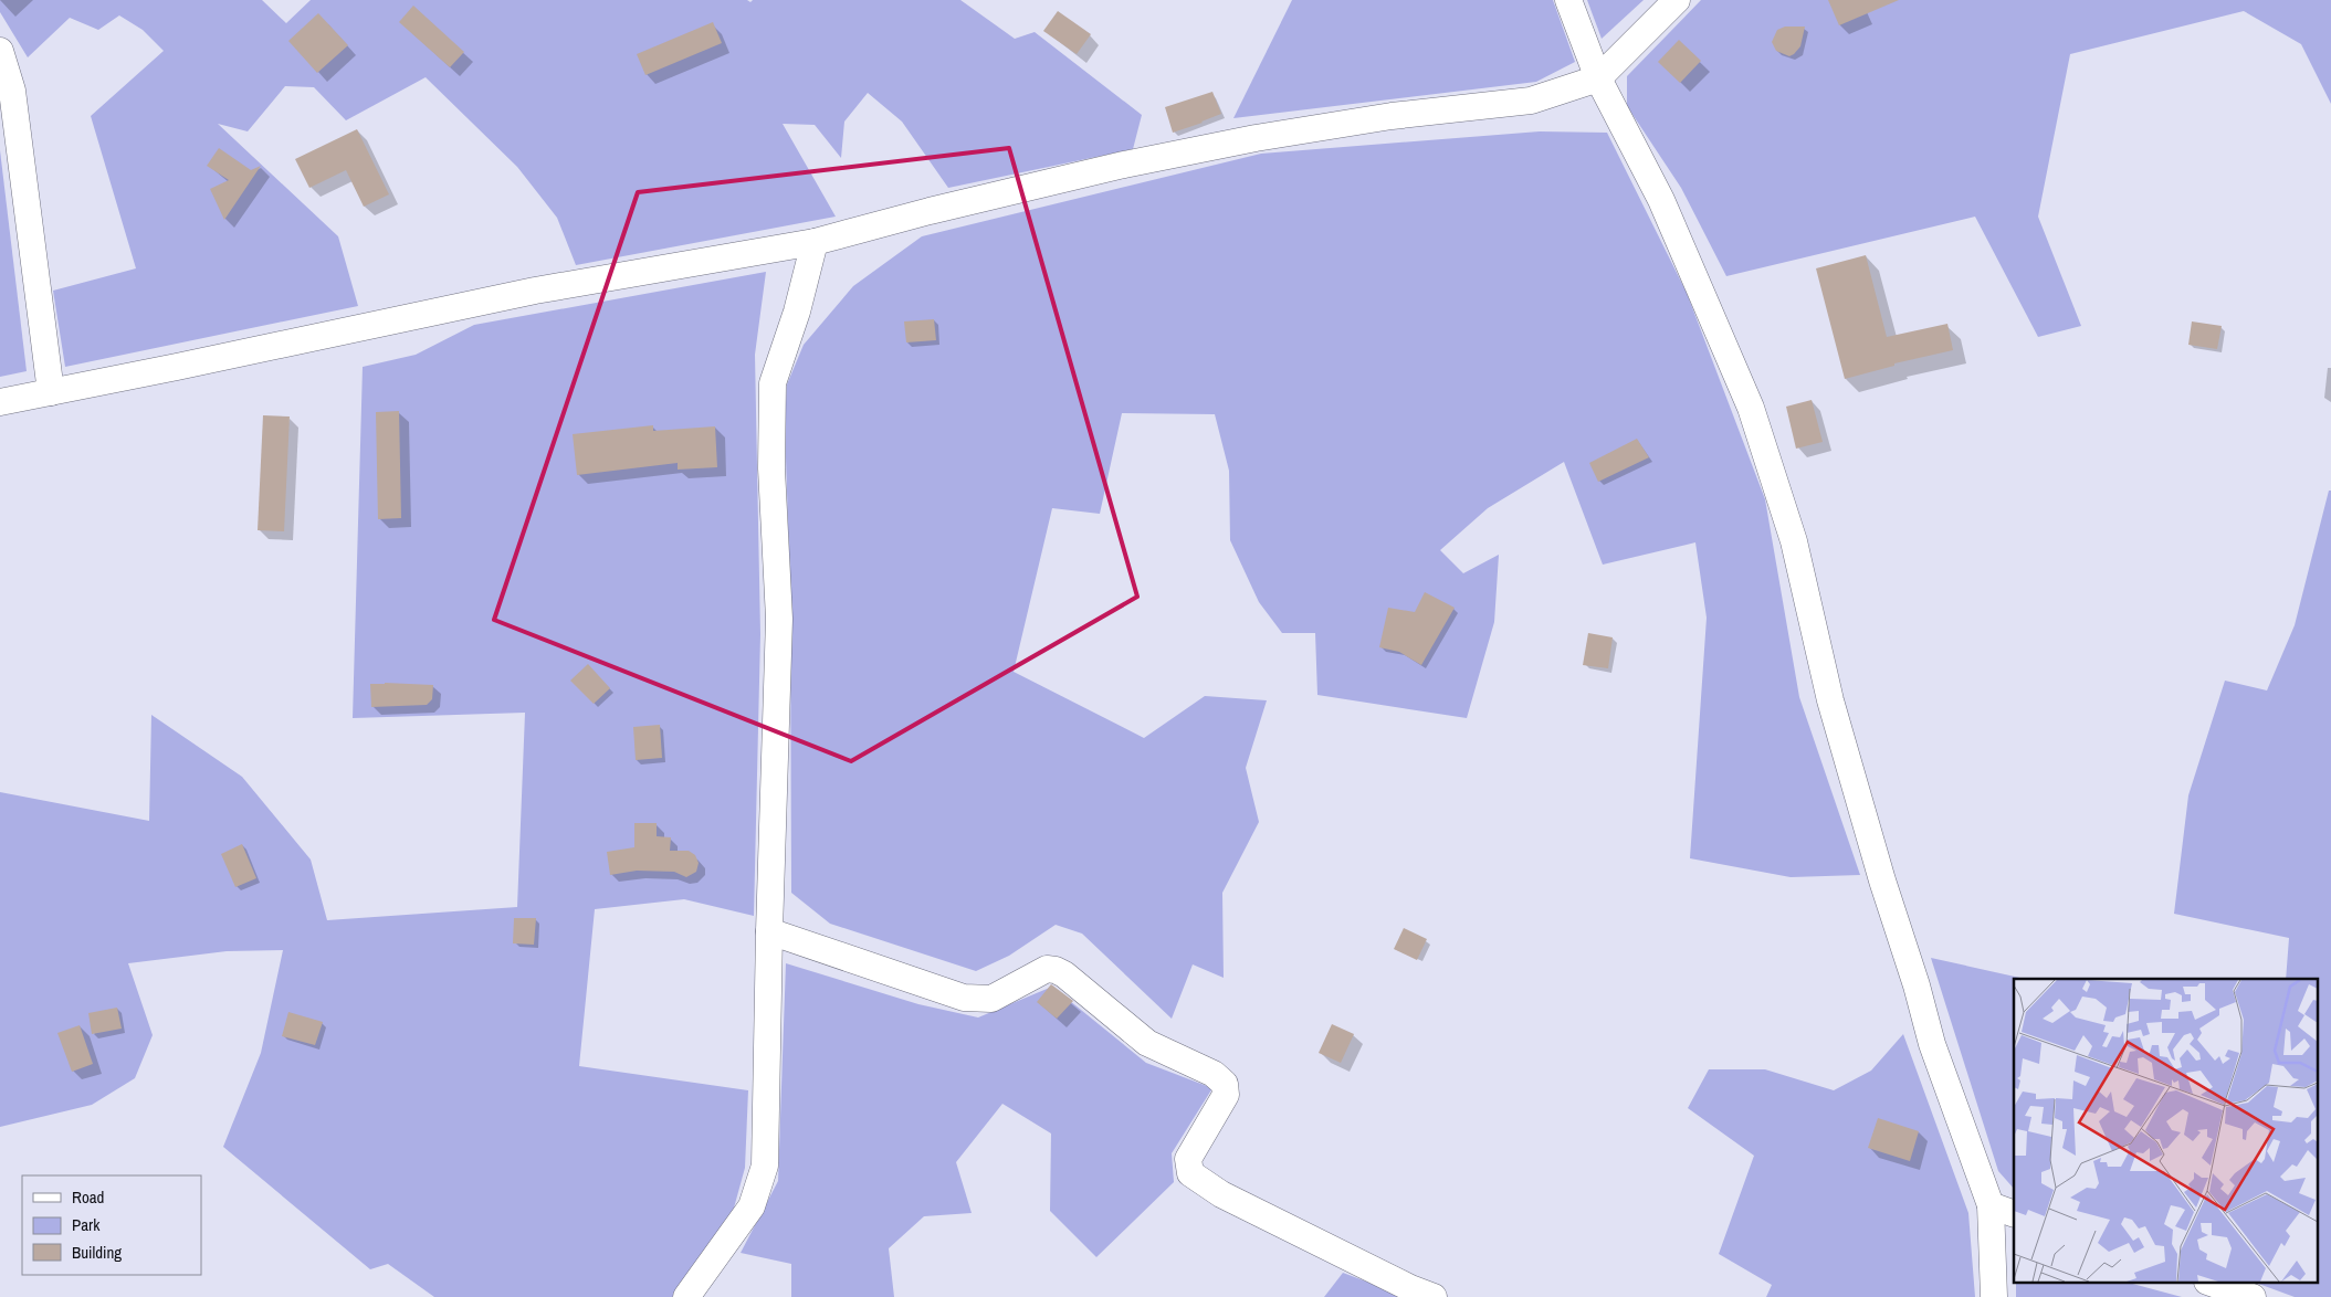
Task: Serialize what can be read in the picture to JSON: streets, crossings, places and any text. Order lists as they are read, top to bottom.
{
  "legend": ["Road", "Park", "Building"]
}
